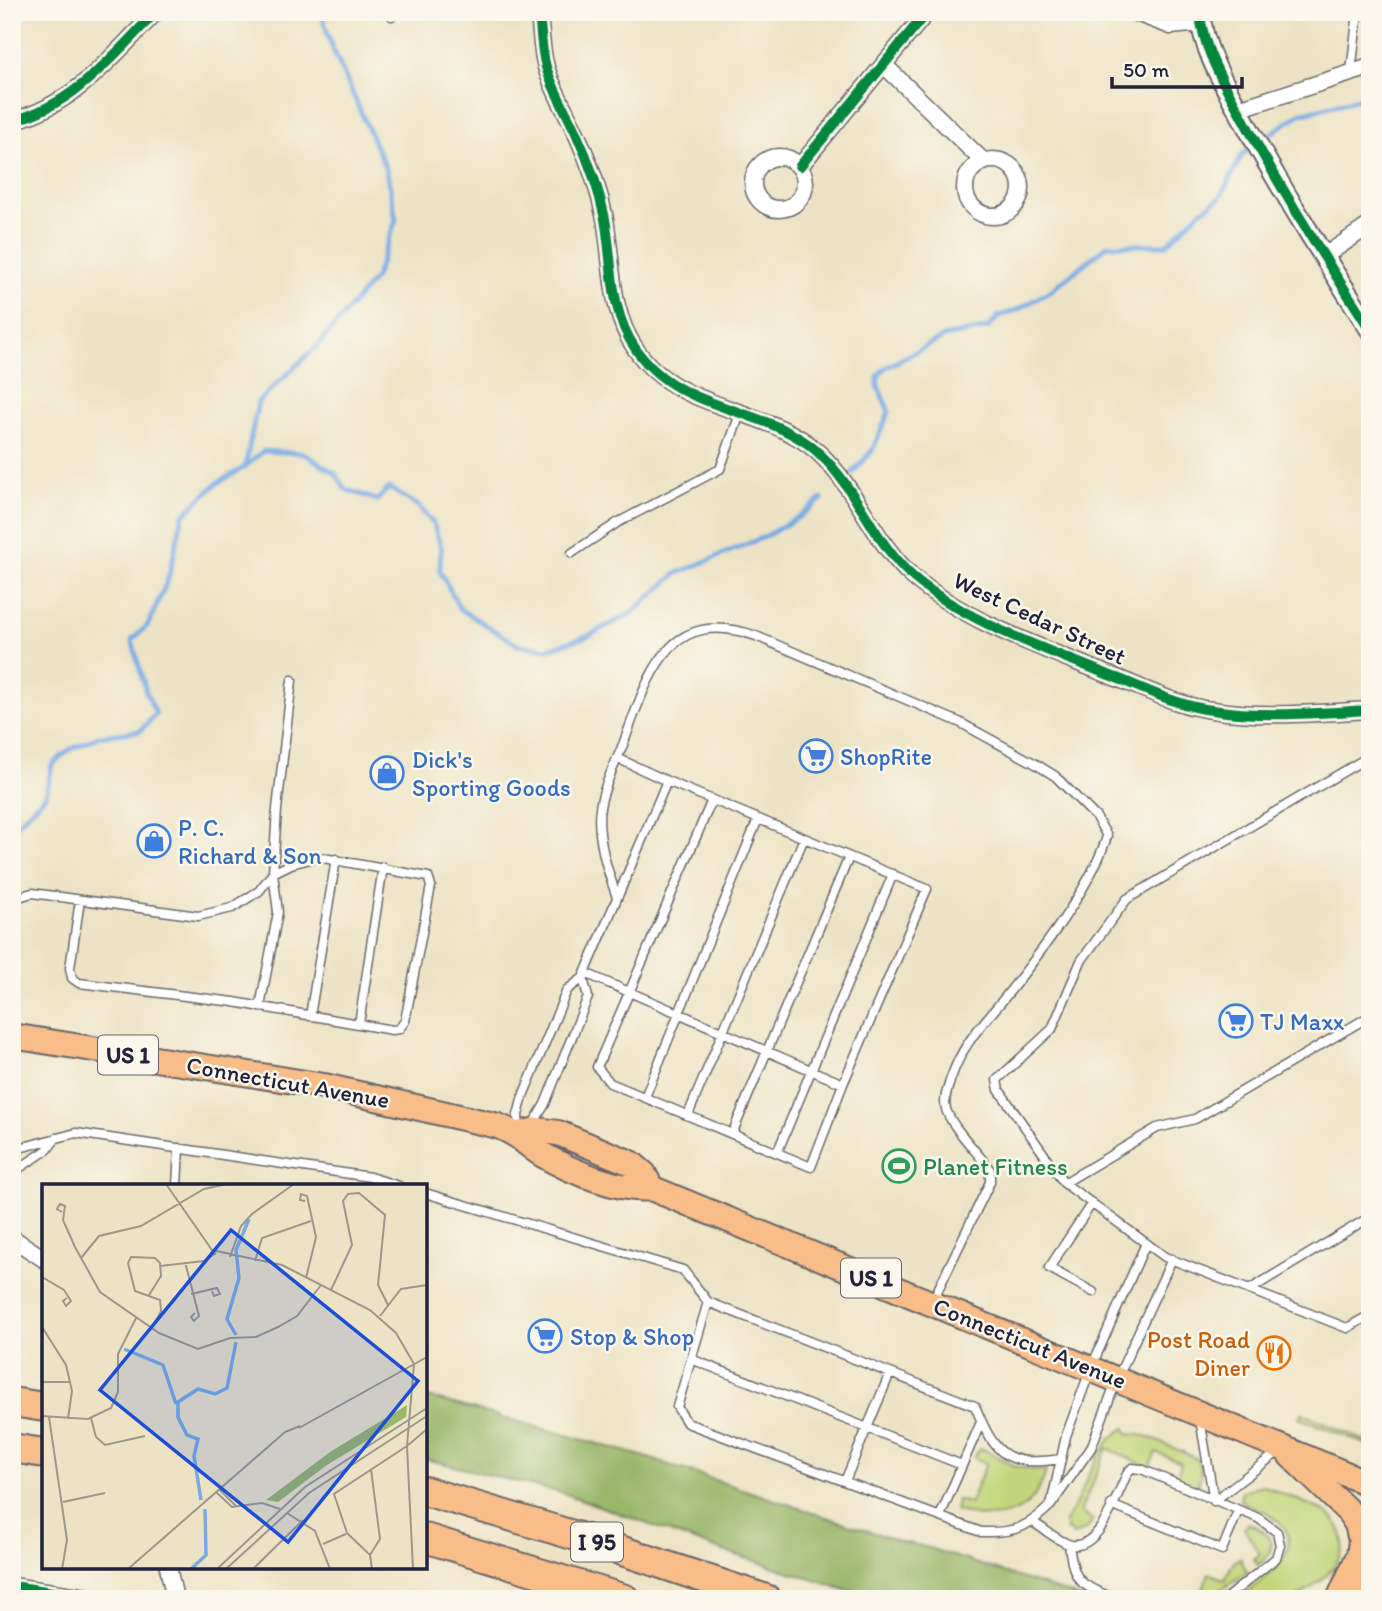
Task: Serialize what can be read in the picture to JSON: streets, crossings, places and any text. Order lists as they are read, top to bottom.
{
  "streets": {
    "highway": ["I 95"],
    "main road": ["US 1", "Connecticut Avenue"],
    "street": ["West Cedar Street"]
  },
  "places": {
    "supermarket": ["ShopRite", "TJ Maxx", "Stop & Shop"],
    "shop": ["Dick's Sporting Goods", "P. C. Richard & Son"],
    "sports": ["Planet Fitness"],
    "restaurant": ["Post Road Diner"]
  },
  "scale_bar": "50 m"
}
